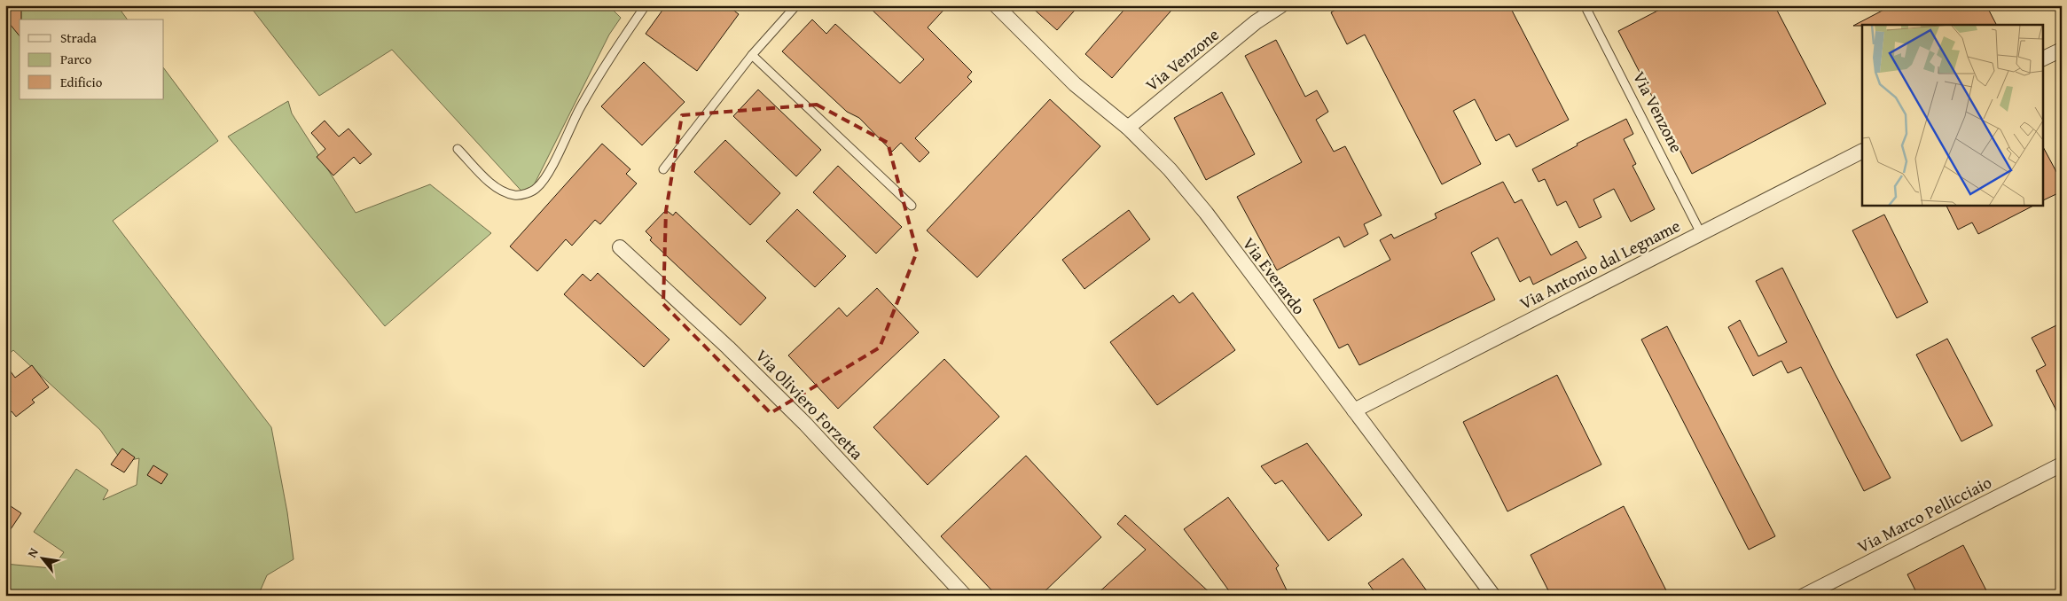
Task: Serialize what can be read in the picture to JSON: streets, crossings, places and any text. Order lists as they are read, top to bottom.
{
  "streets": {
    "street": [
      "Via Venzone",
      "Via Antonio dal Legname",
      "Via Everardo",
      "Via Oliviero Forzetta",
      "Via Marco Pellicciaio"
    ]
  },
  "crossings": [
    ["Via Venzone", "Via Antonio dal Legname"],
    ["Via Venzone", "Via Everardo"],
    ["Via Antonio dal Legname", "Via Everardo"]
  ],
  "legend": ["Strada", "Parco", "Edificio"],
  "north": "top left"
}
